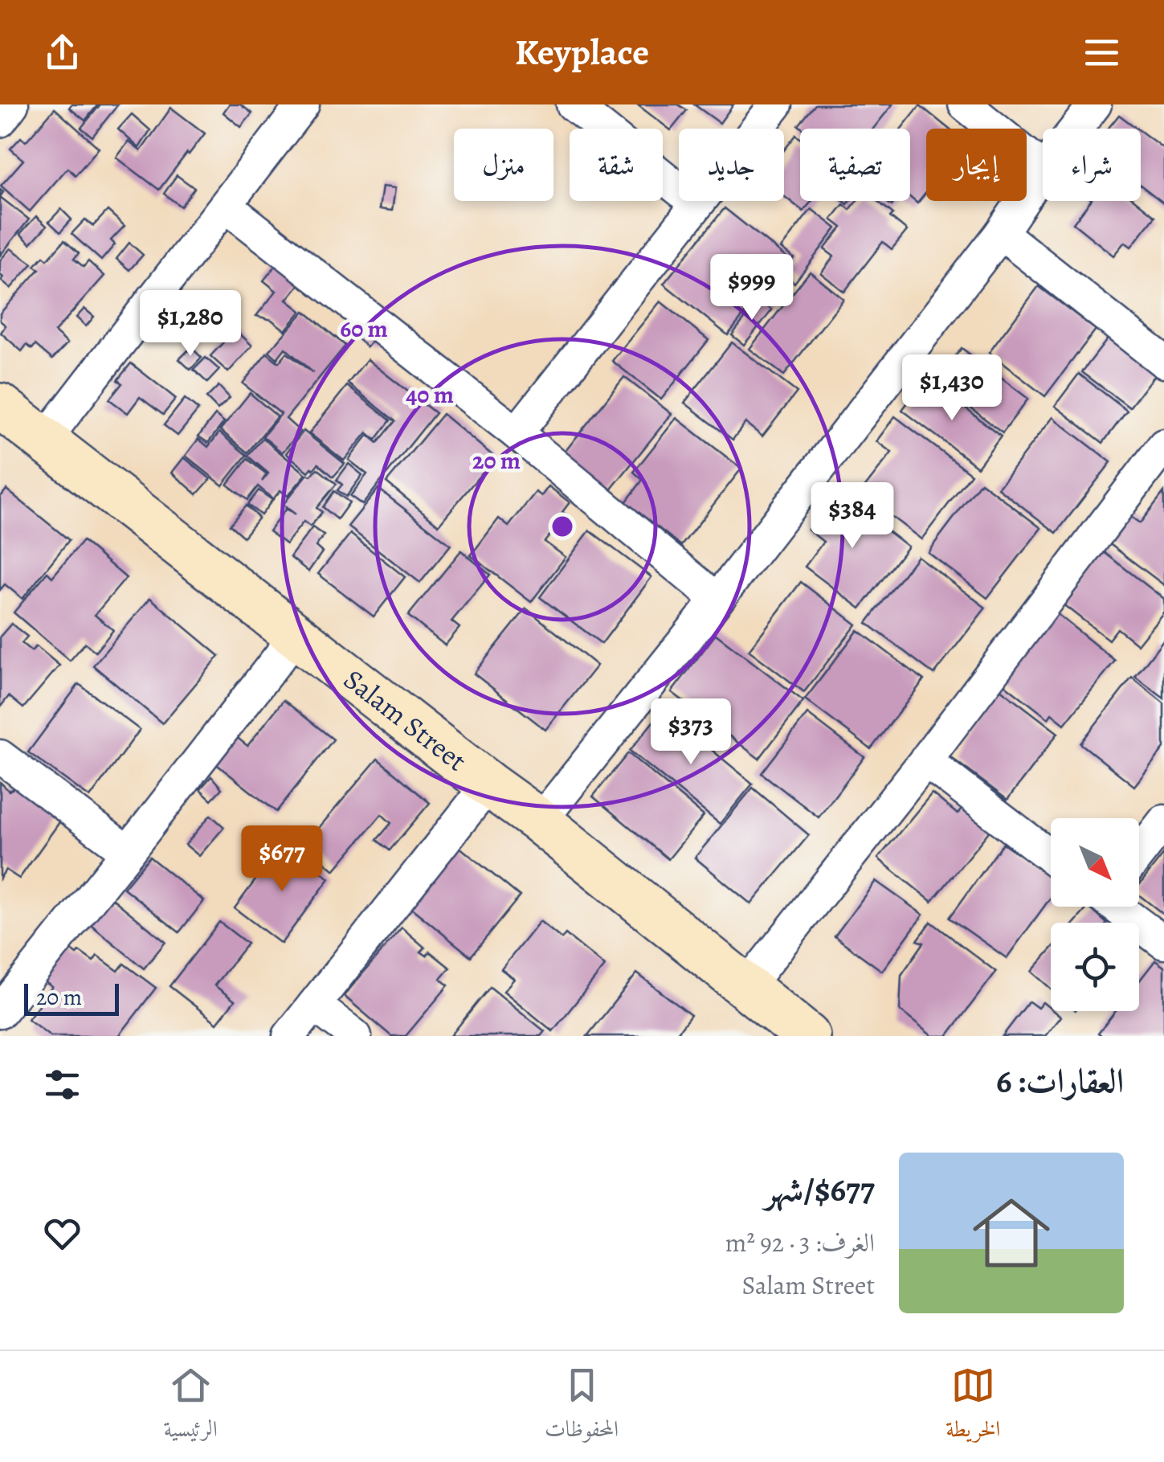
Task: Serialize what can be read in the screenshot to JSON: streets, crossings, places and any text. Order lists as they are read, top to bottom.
{
  "streets": {
    "street": ["Salam Street"]
  },
  "scale_bar": "20 m",
  "north": "bottom right",
  "page": {
    "header": "Keyplace",
    "chip": [
      "شراء",
      "إيجار",
      "تصفية",
      "جديد",
      "شقة",
      "منزل"
    ],
    "price": [
      "$999",
      "$1,280",
      "$1,430",
      "$384",
      "$373",
      "$677"
    ],
    "scale": "20 m",
    "heading": "العقارات: 6",
    "list": [
      {
        "name": "$677/شهر",
        "note": "الغرف: 3 · 92 m² · Salam Street"
      }
    ],
    "tabs": ["الخريطة", "المحفوظات", "الرئيسية"]
  },
  "rings": ["60 m", "40 m", "20 m"]
}
